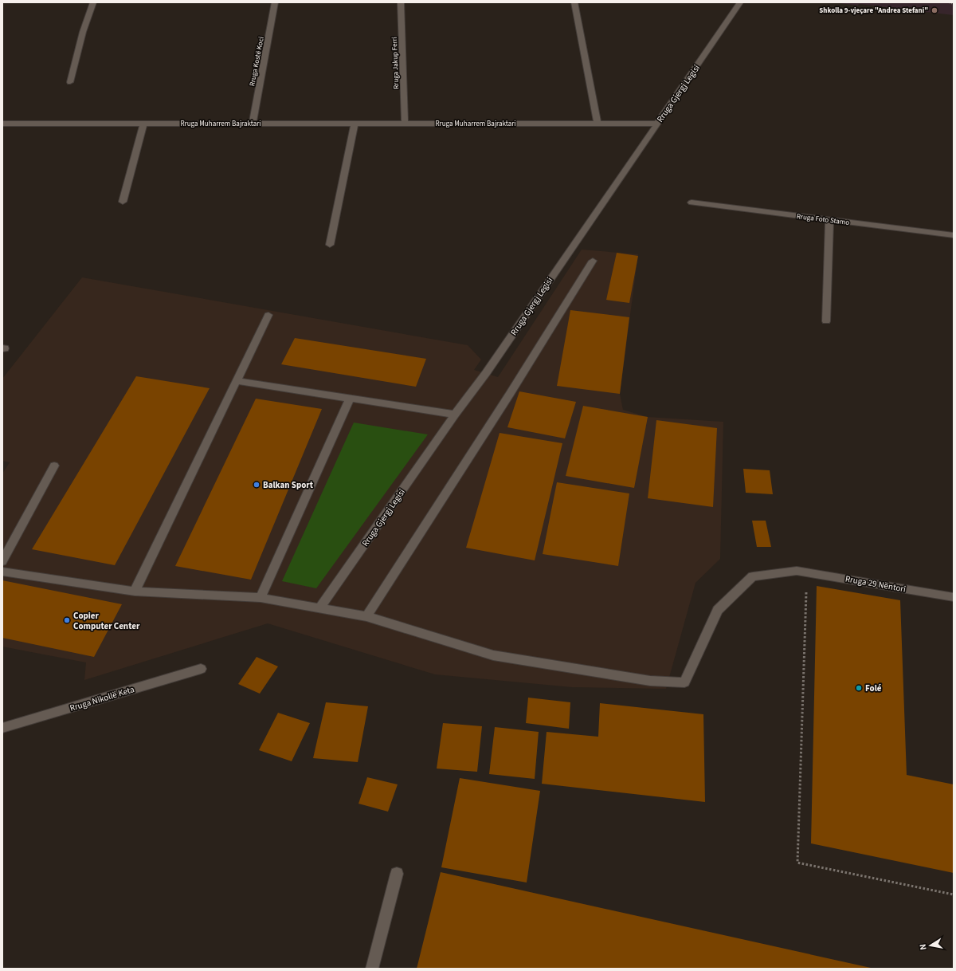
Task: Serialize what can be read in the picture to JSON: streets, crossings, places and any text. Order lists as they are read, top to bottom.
{
  "streets": {
    "street": [
      "Rruga Kostë Koci",
      "Rruga Jakup Ferri",
      "Rruga Gjergj Legisi",
      "Rruga Muharrem Bajraktari",
      "Rruga Foto Stamo",
      "Rruga 29 Nëntori",
      "Rruga Nikollë Keta"
    ]
  },
  "crossings": [
    ["Rruga Kostë Koci", "Rruga Muharrem Bajraktari"],
    ["Rruga Jakup Ferri", "Rruga Muharrem Bajraktari"],
    ["Rruga Gjergj Legisi", "Rruga Muharrem Bajraktari"]
  ],
  "places": [
    "Shkolla 9-vjeçare \"Andrea Stefani\"",
    "Balkan Sport",
    "Copier Computer Center",
    "Folé"
  ],
  "north": "left"
}
